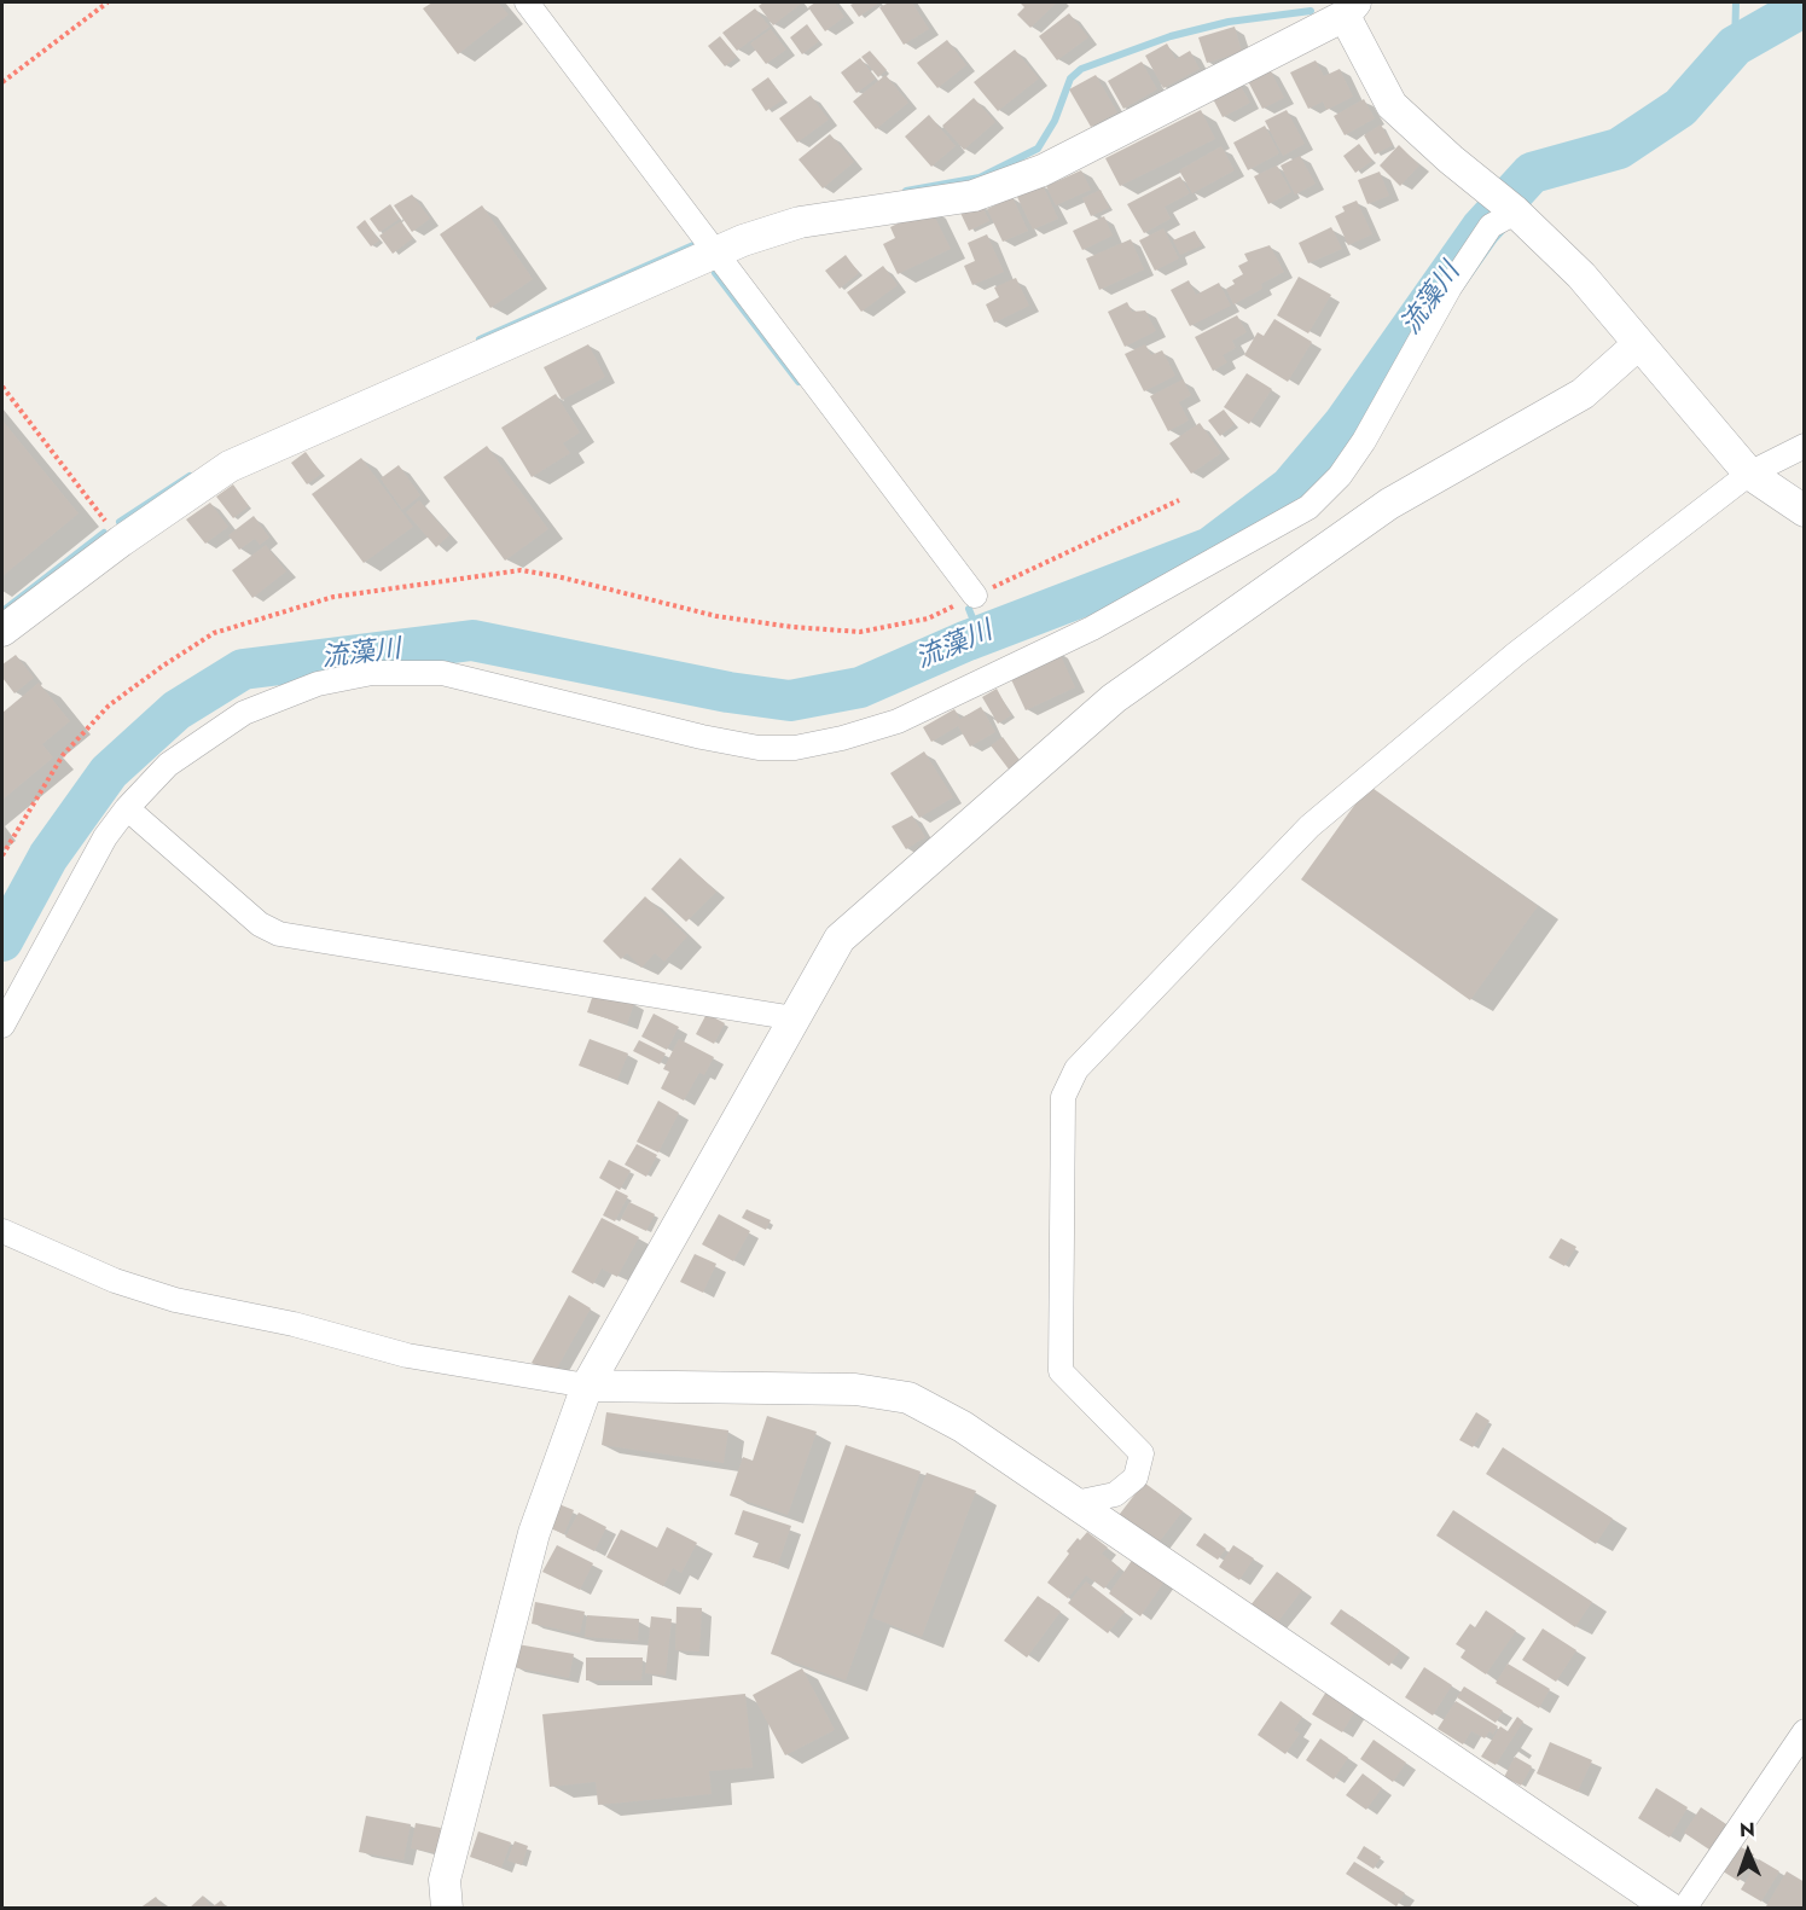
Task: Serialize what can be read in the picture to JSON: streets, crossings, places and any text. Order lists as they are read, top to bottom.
{
  "water": ["流藻川"],
  "north": "top"
}
